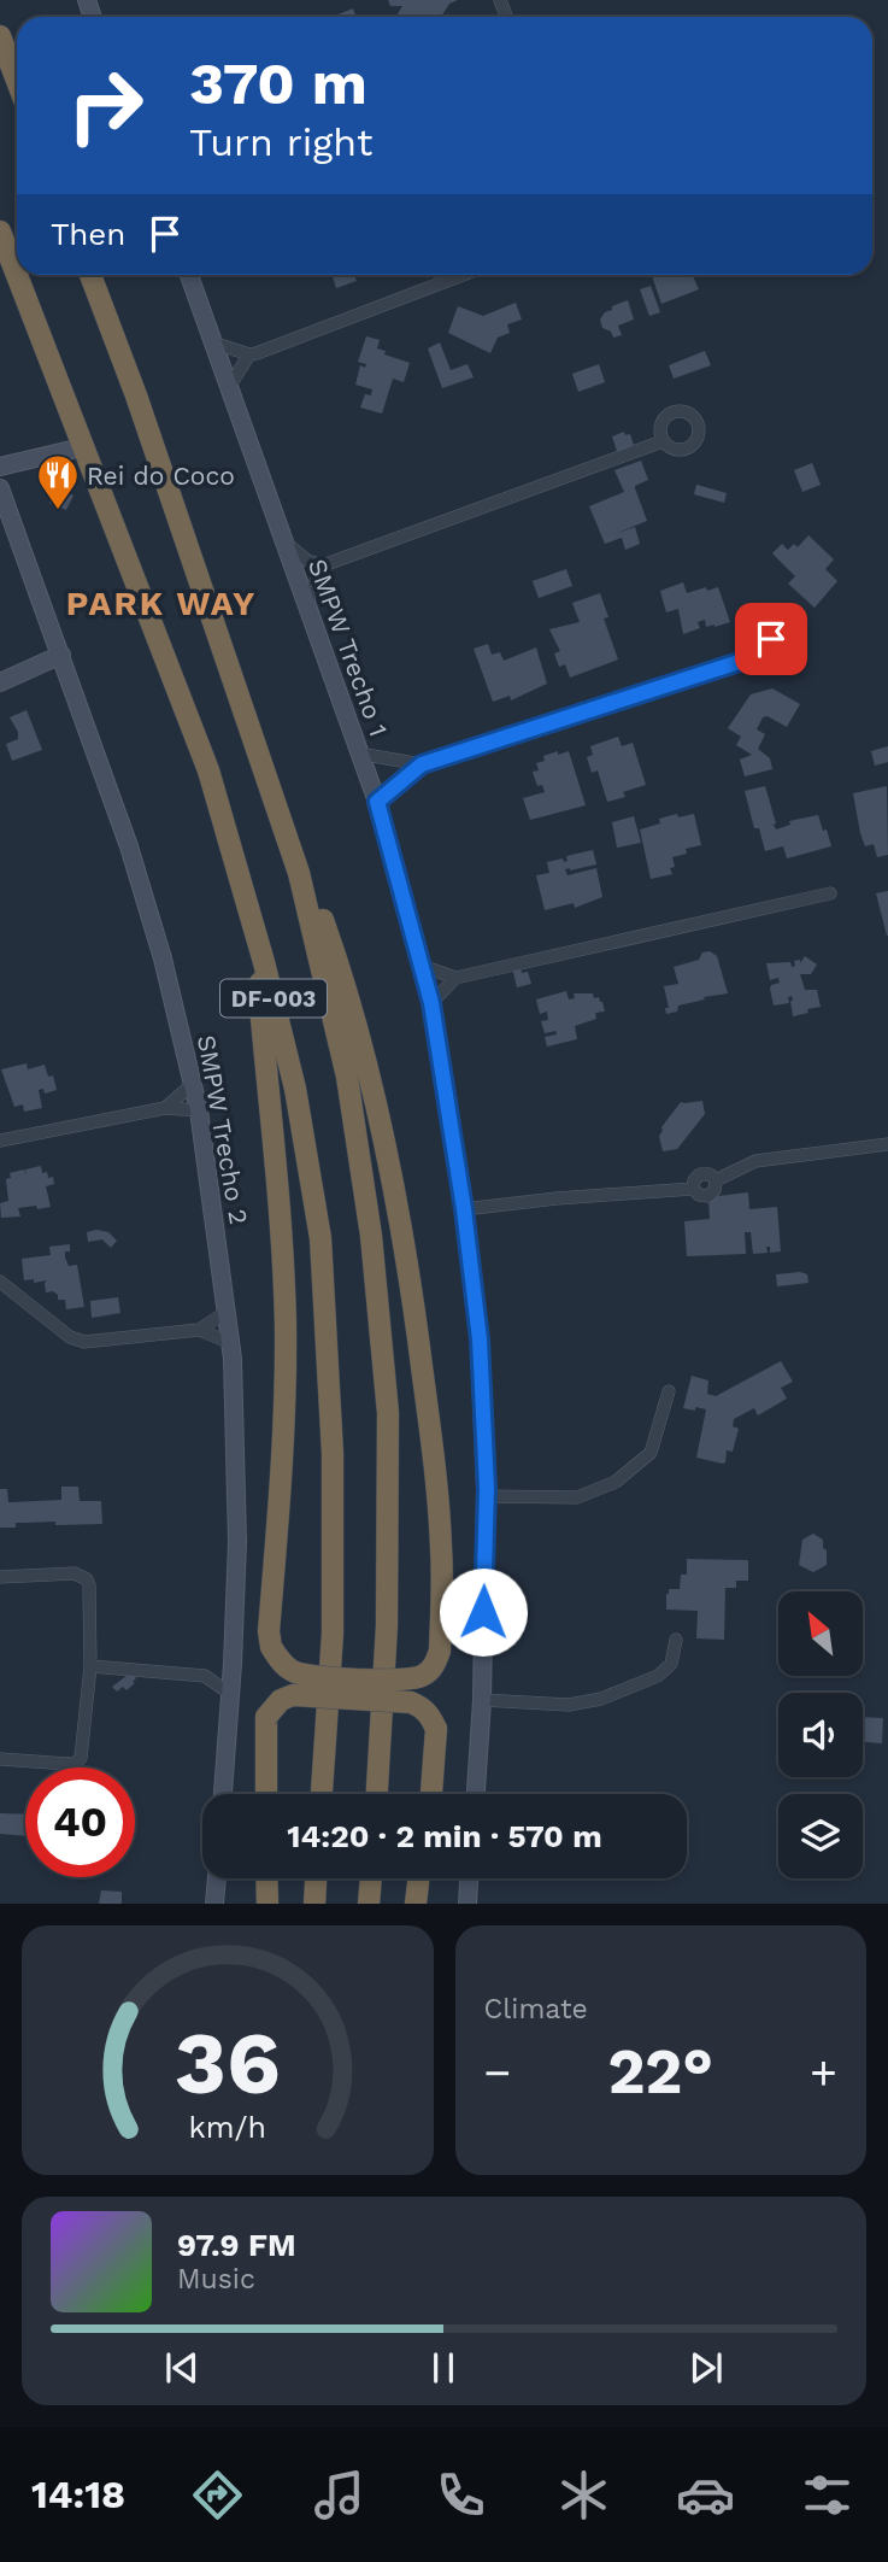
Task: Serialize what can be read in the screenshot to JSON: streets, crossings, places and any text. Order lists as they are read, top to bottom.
{
  "streets": {
    "highway": ["DF-003"],
    "street": ["SMPW Trecho 1", "SMPW Trecho 2"]
  },
  "districts": ["PARK WAY"],
  "places": {
    "restaurant": ["Rei do Coco"]
  },
  "north": "top left",
  "page": {
    "turn": ["370 m", "Turn right"],
    "then": "Then",
    "limit": "40",
    "trip": "14:20 · 2 min · 570 m",
    "tile": "Climate",
    "heat": ["−", "22°", "+"],
    "song": ["97.9 FM", "Music"],
    "tabs": "14:18",
    "gauge": ["36", "km/h"]
  }
}
